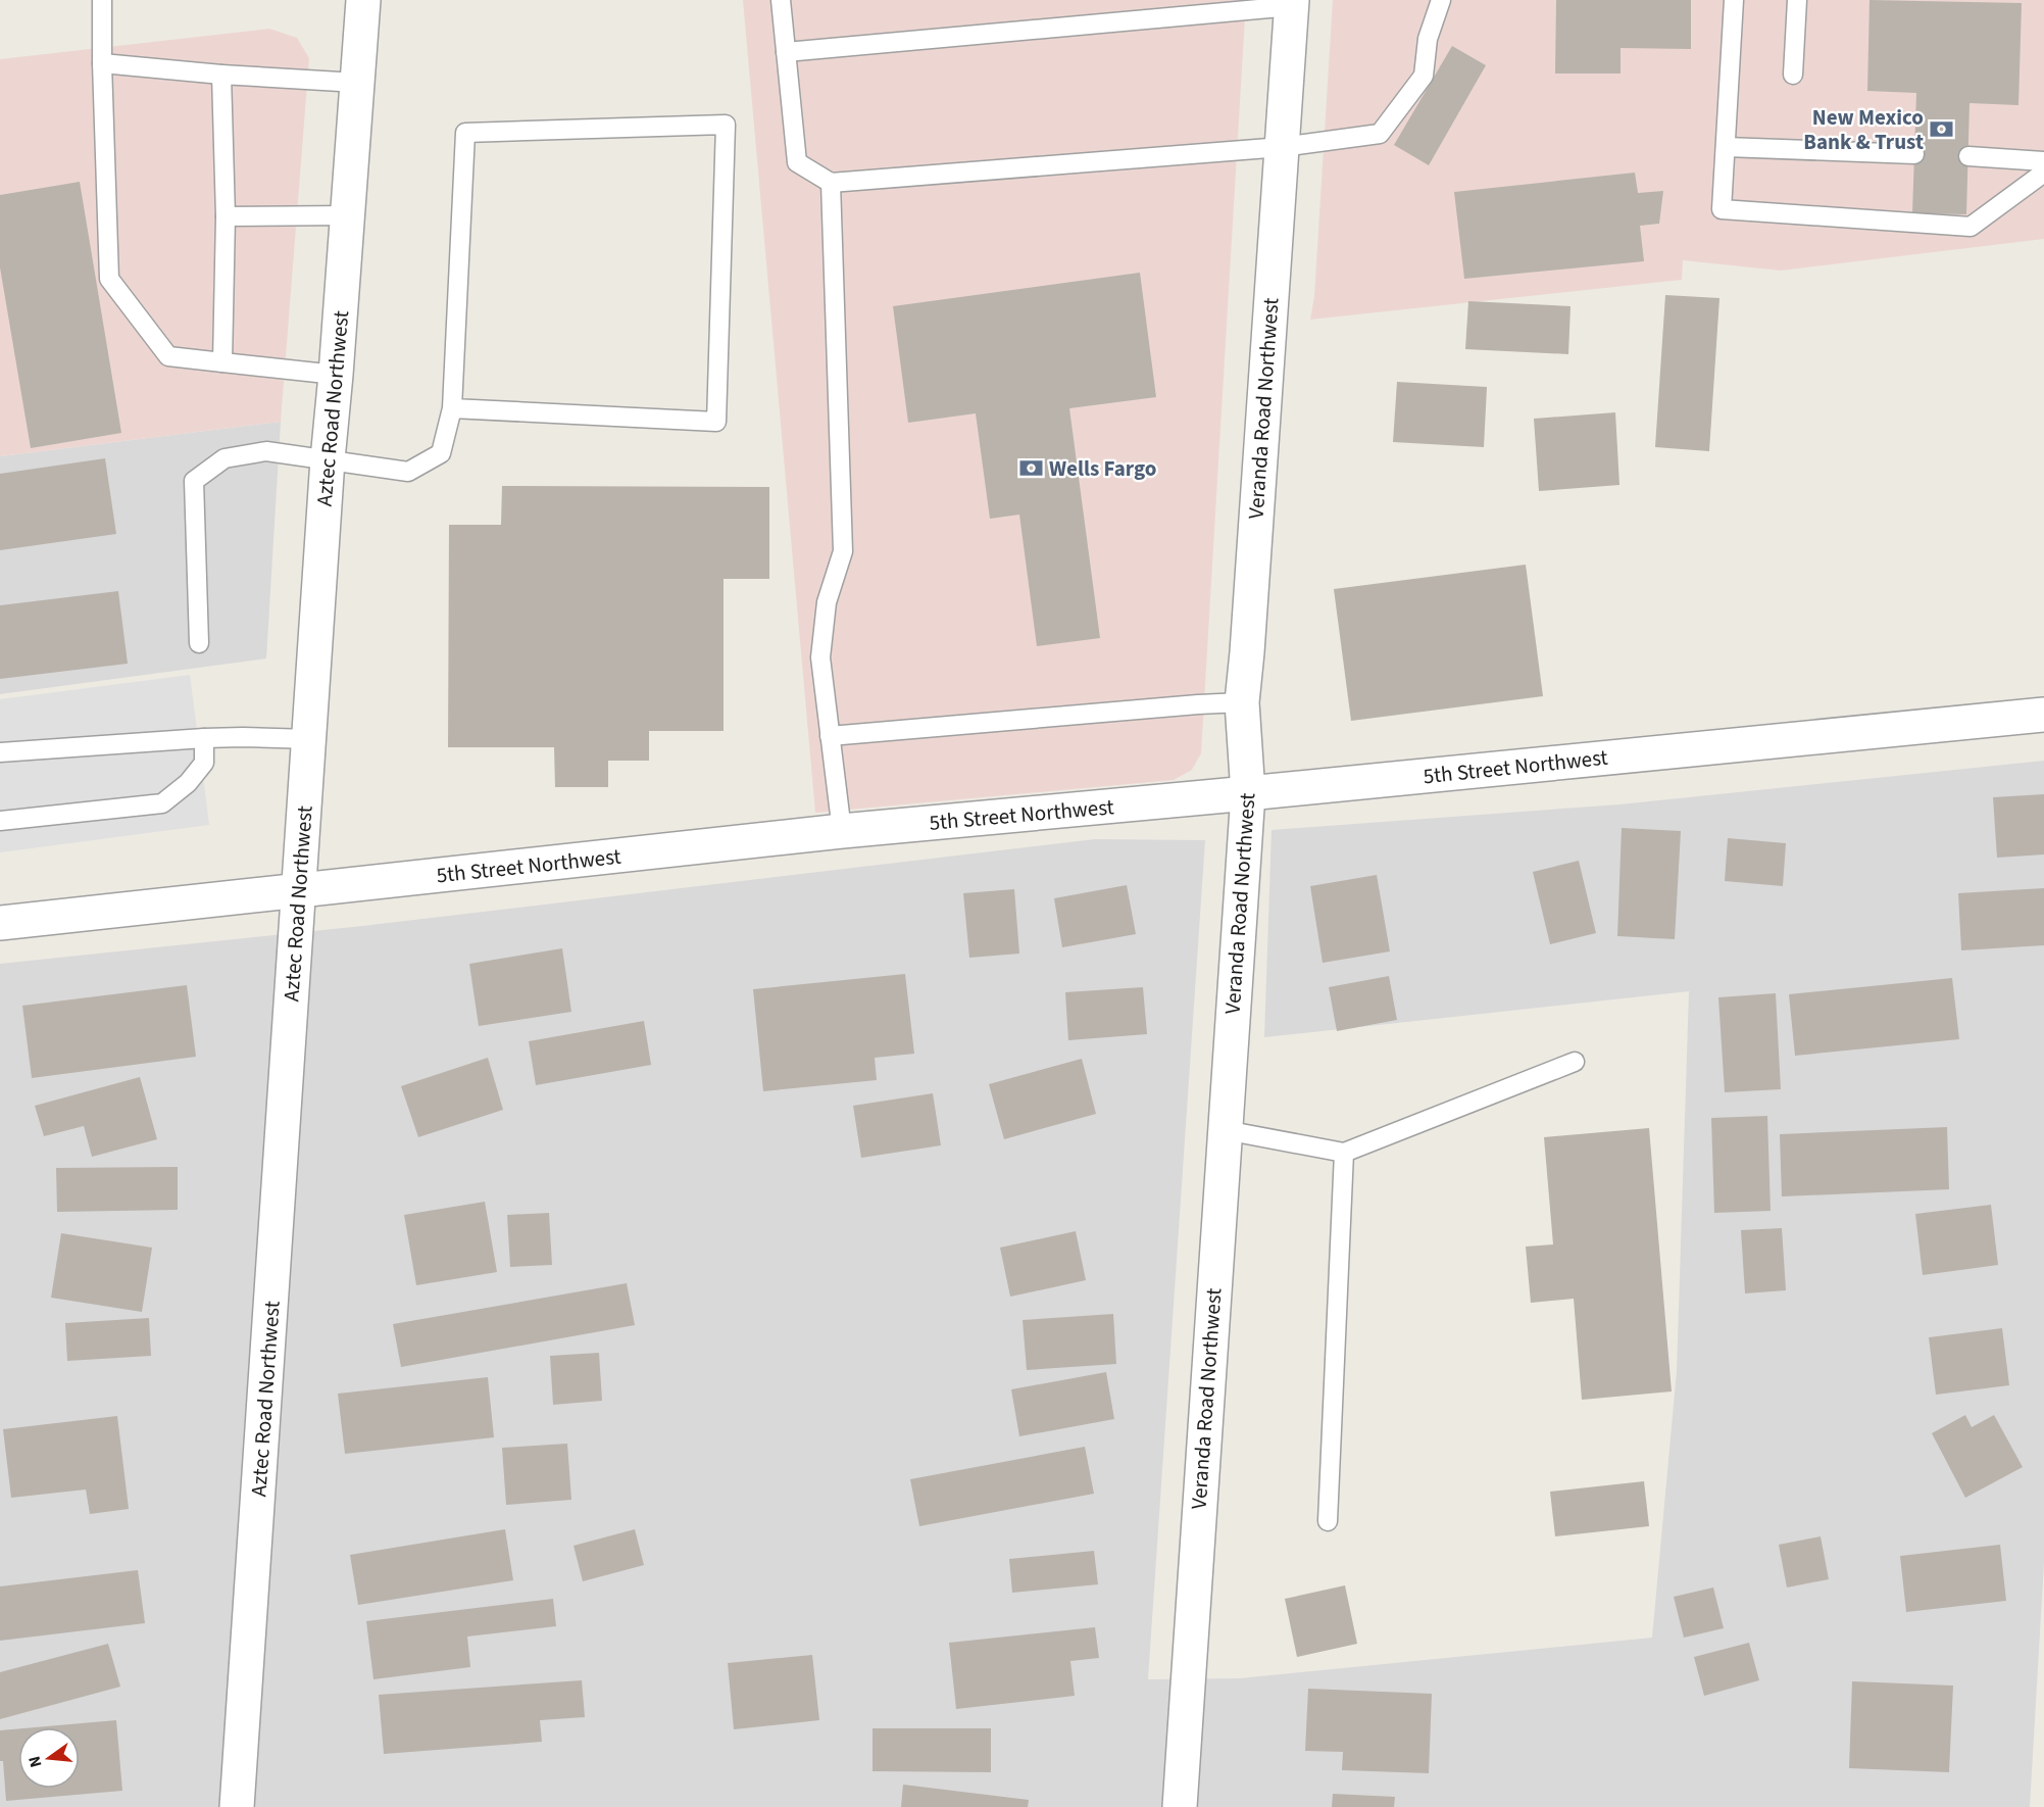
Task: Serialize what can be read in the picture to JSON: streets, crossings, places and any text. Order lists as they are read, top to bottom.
{
  "streets": {
    "street": ["Aztec Road Northwest", "Veranda Road Northwest", "5th Street Northwest"]
  },
  "crossings": [
    ["Aztec Road Northwest", "5th Street Northwest"],
    ["Veranda Road Northwest", "5th Street Northwest"]
  ],
  "places": {
    "bank": ["New Mexico Bank & Trust", "Wells Fargo"]
  },
  "north": "left"
}
